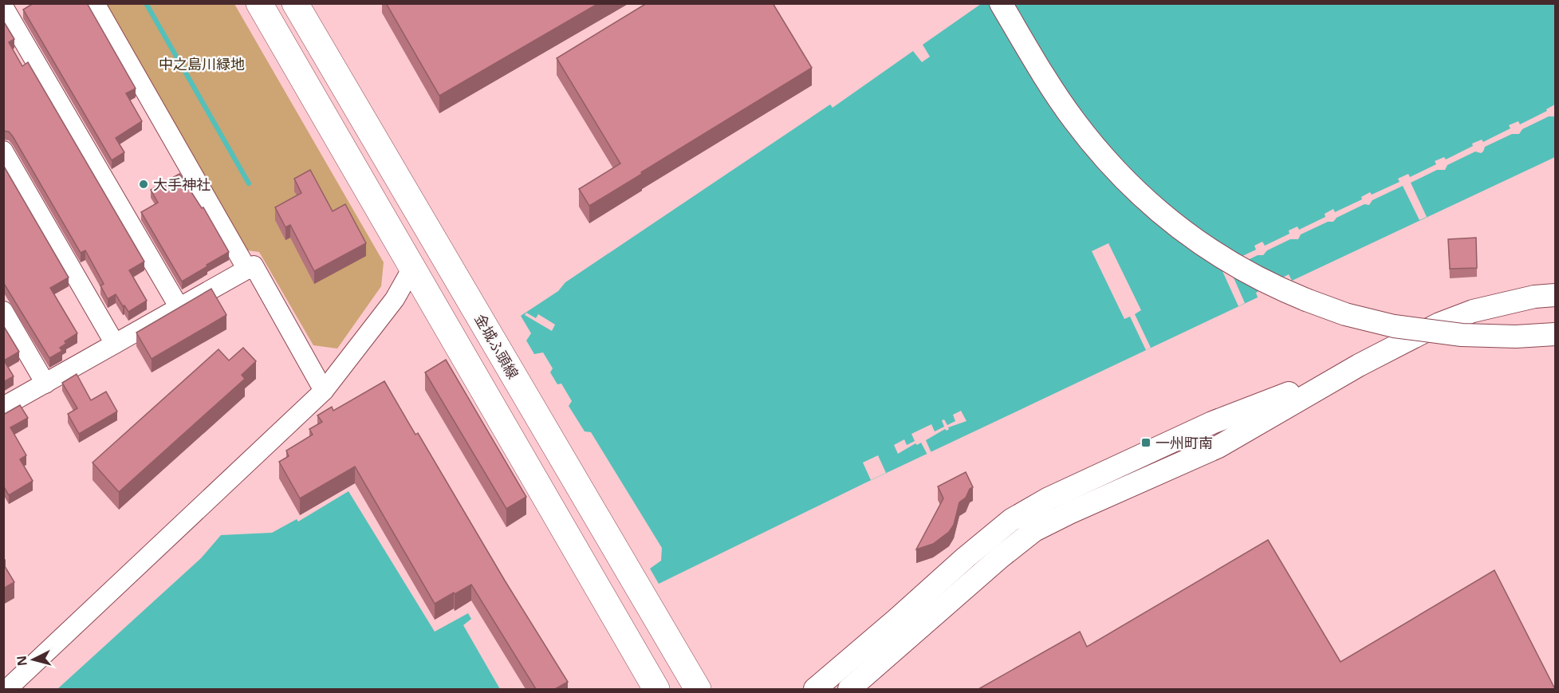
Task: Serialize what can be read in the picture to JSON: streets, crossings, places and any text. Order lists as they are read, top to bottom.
{
  "streets": {
    "main road": ["金城ふ頭線"]
  },
  "parks": ["中之島川緑地"],
  "places": {
    "other": ["大手神社"],
    "transit": ["一州町南"]
  },
  "north": "left"
}
